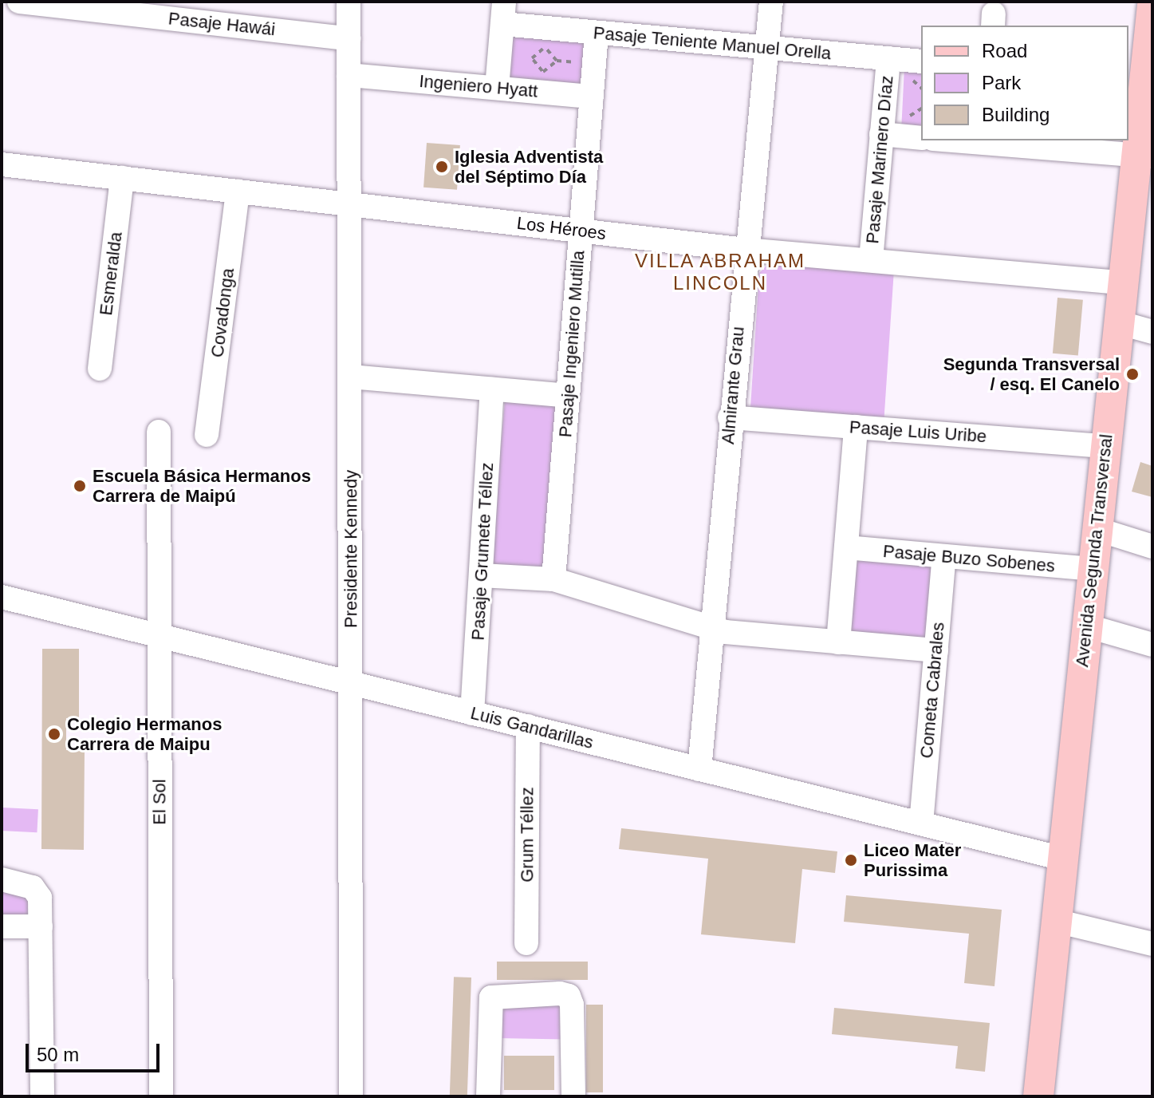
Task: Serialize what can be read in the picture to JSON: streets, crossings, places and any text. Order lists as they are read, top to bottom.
{
  "streets": {
    "main road": ["Avenida Segunda Transversal"],
    "street": [
      "Pasaje Hawái",
      "Pasaje Teniente Manuel Orella",
      "Ingeniero Hyatt",
      "Pasaje Marinero Díaz",
      "Los Héroes",
      "Esmeralda",
      "Covadonga",
      "Pasaje Ingeniero Mutilla",
      "Almirante Grau",
      "Pasaje Luis Uribe",
      "Presidente Kennedy",
      "Pasaje Grumete Téllez",
      "Pasaje Buzo Sobenes",
      "Cometa Cabrales",
      "Luis Gandarillas",
      "El Sol",
      "Grum Téllez"
    ]
  },
  "crossings": [
    ["Pasaje Hawái", "Presidente Kennedy"],
    ["Pasaje Teniente Manuel Orella", "Pasaje Marinero Díaz"],
    ["Pasaje Teniente Manuel Orella", "Pasaje Ingeniero Mutilla"],
    ["Pasaje Teniente Manuel Orella", "Almirante Grau"],
    ["Ingeniero Hyatt", "Pasaje Ingeniero Mutilla"],
    ["Ingeniero Hyatt", "Presidente Kennedy"],
    ["Pasaje Marinero Díaz", "Los Héroes"],
    ["Los Héroes", "Esmeralda"],
    ["Los Héroes", "Covadonga"],
    ["Los Héroes", "Pasaje Ingeniero Mutilla"],
    ["Los Héroes", "Almirante Grau"],
    ["Los Héroes", "Presidente Kennedy"],
    ["Los Héroes", "Avenida Segunda Transversal"],
    ["Almirante Grau", "Pasaje Luis Uribe"],
    ["Almirante Grau", "Luis Gandarillas"],
    ["Pasaje Luis Uribe", "Avenida Segunda Transversal"],
    ["Presidente Kennedy", "Luis Gandarillas"],
    ["Avenida Segunda Transversal", "Pasaje Buzo Sobenes"],
    ["Avenida Segunda Transversal", "Luis Gandarillas"],
    ["Pasaje Grumete Téllez", "Luis Gandarillas"],
    ["Pasaje Buzo Sobenes", "Cometa Cabrales"],
    ["Cometa Cabrales", "Luis Gandarillas"],
    ["Luis Gandarillas", "El Sol"],
    ["Luis Gandarillas", "Grum Téllez"]
  ],
  "districts": ["VILLA ABRAHAM LINCOLN"],
  "places": [
    "Iglesia Adventista del Séptimo Día",
    "Segunda Transversal / esq. El Canelo",
    "Escuela Básica Hermanos Carrera de Maipú",
    "Colegio Hermanos Carrera de Maipu",
    "Liceo Mater Purissima"
  ],
  "legend": ["Road", "Park", "Building"],
  "scale_bar": "50 m"
}
